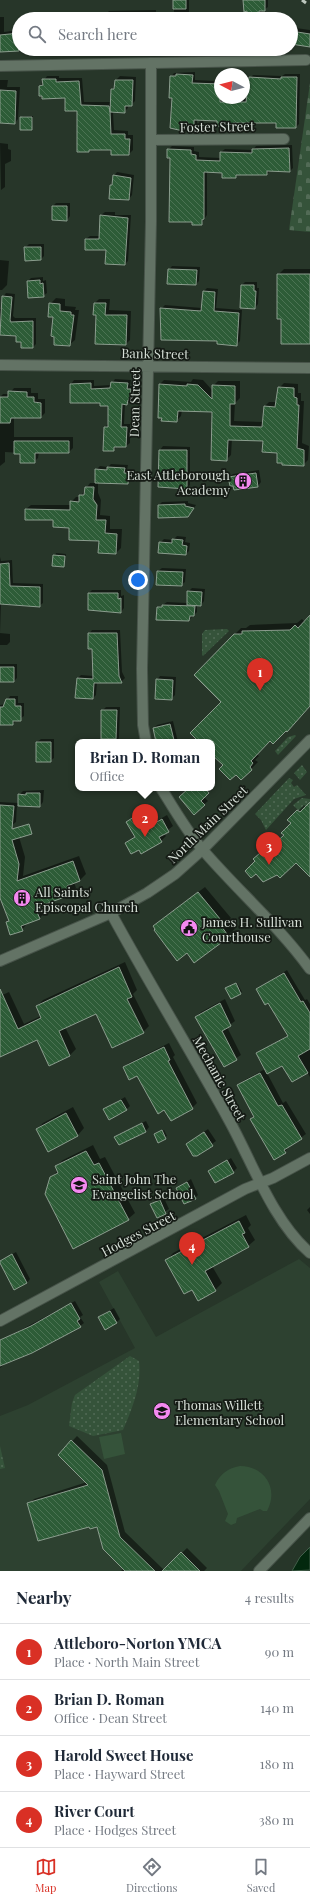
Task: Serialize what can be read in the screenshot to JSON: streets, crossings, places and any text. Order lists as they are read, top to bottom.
{
  "streets": {
    "street": [
      "Foster Street",
      "Bank Street",
      "Dean Street",
      "North Main Street",
      "Mechanic Street",
      "Hodges Street"
    ]
  },
  "crossings": [
    ["Foster Street", "Dean Street"],
    ["Bank Street", "Dean Street"],
    ["North Main Street", "Mechanic Street"],
    ["Mechanic Street", "Hodges Street"]
  ],
  "places": {
    "building": ["East Attleborough Academy", "All Saints' Episcopal Church"],
    "public building": ["James H. Sullivan Courthouse"],
    "school or university": ["Saint John The Evangelist School", "Thomas Willett Elementary School"]
  },
  "north": "left",
  "page": {
    "search": "Search here",
    "pins": [
      "1",
      "2",
      "3",
      "4"
    ],
    "popup": ["Brian D. Roman", "Office"],
    "heading": ["Nearby", "4 results"],
    "list": [
      {
        "mark": "1",
        "name": "Attleboro-Norton YMCA",
        "note": "Place · North Main Street",
        "value": "90 m"
      },
      {
        "mark": "2",
        "name": "Brian D. Roman",
        "note": "Office · Dean Street",
        "value": "140 m"
      },
      {
        "mark": "3",
        "name": "Harold Sweet House",
        "note": "Place · Hayward Street",
        "value": "180 m"
      },
      {
        "mark": "4",
        "name": "River Court",
        "note": "Place · Hodges Street",
        "value": "380 m"
      }
    ],
    "nav": ["Map", "Directions", "Saved"]
  }
}
